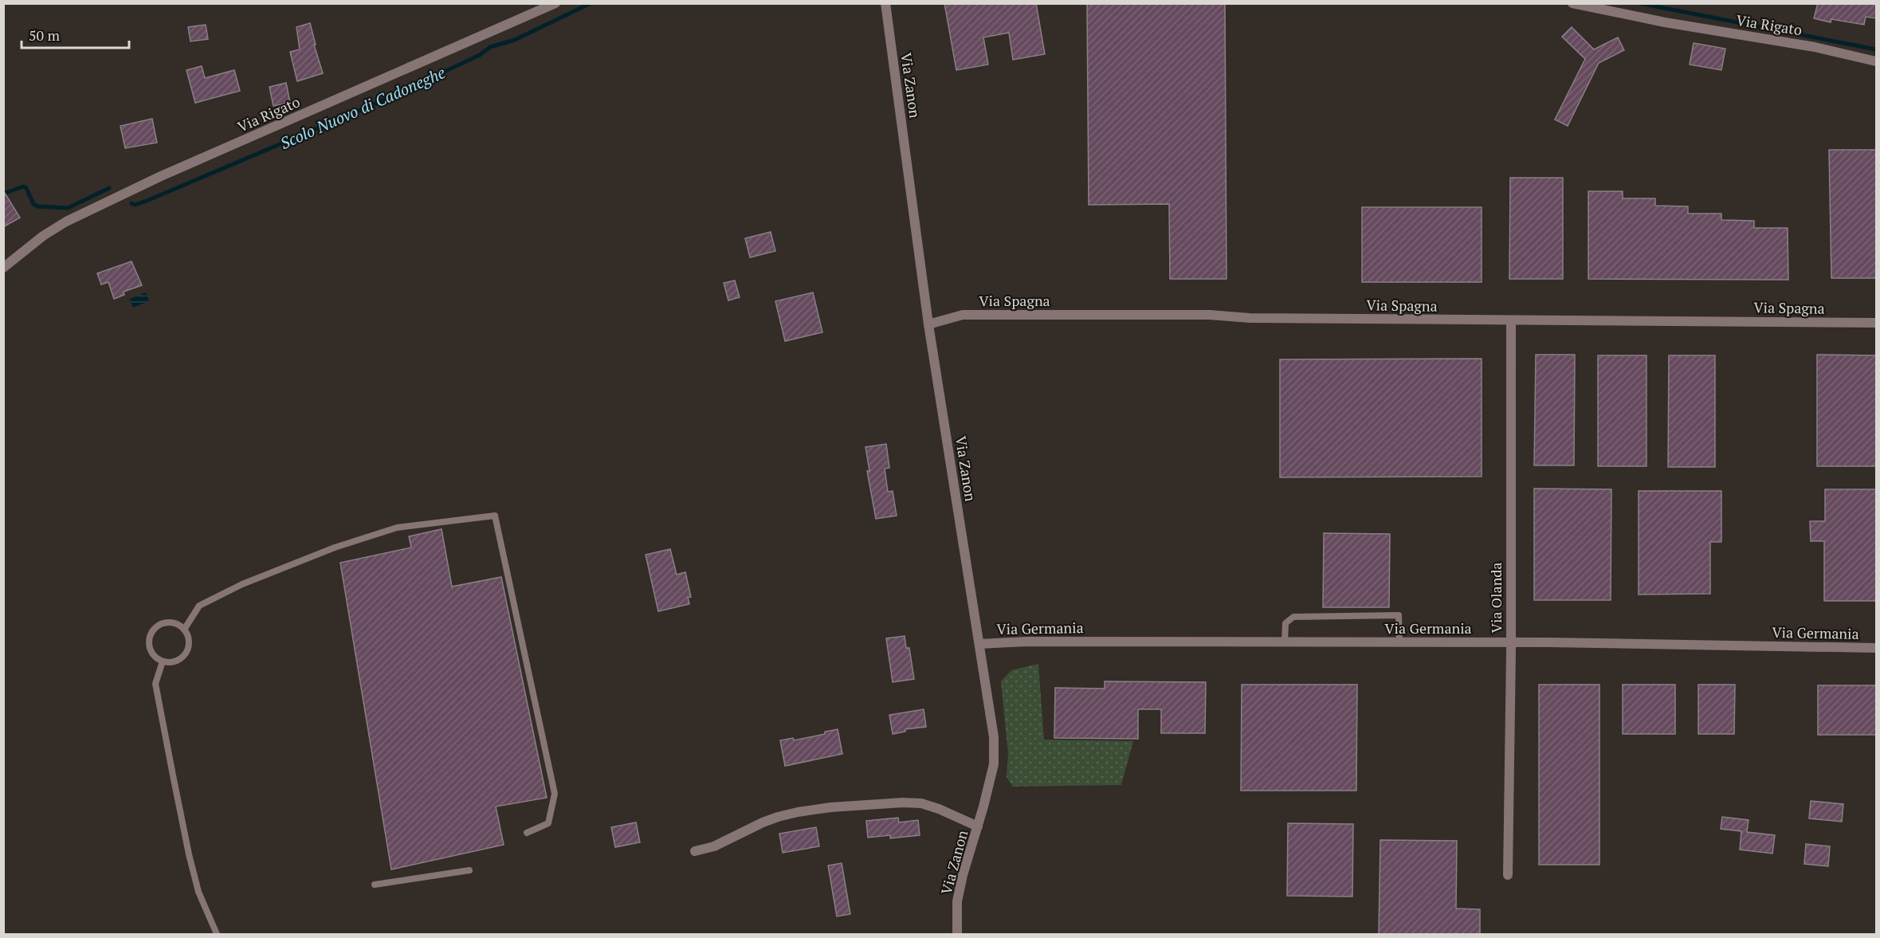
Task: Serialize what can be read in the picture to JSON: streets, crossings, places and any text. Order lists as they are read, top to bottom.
{
  "streets": {
    "street": [
      "Via Rigato",
      "Via Zanon",
      "Via Spagna",
      "Via Olanda",
      "Via Germania"
    ]
  },
  "crossings": [
    ["Via Zanon", "Via Spagna"],
    ["Via Zanon", "Via Germania"],
    ["Via Spagna", "Via Olanda"],
    ["Via Olanda", "Via Germania"]
  ],
  "water": ["Scolo Nuovo di Cadoneghe"],
  "scale_bar": "50 m"
}
